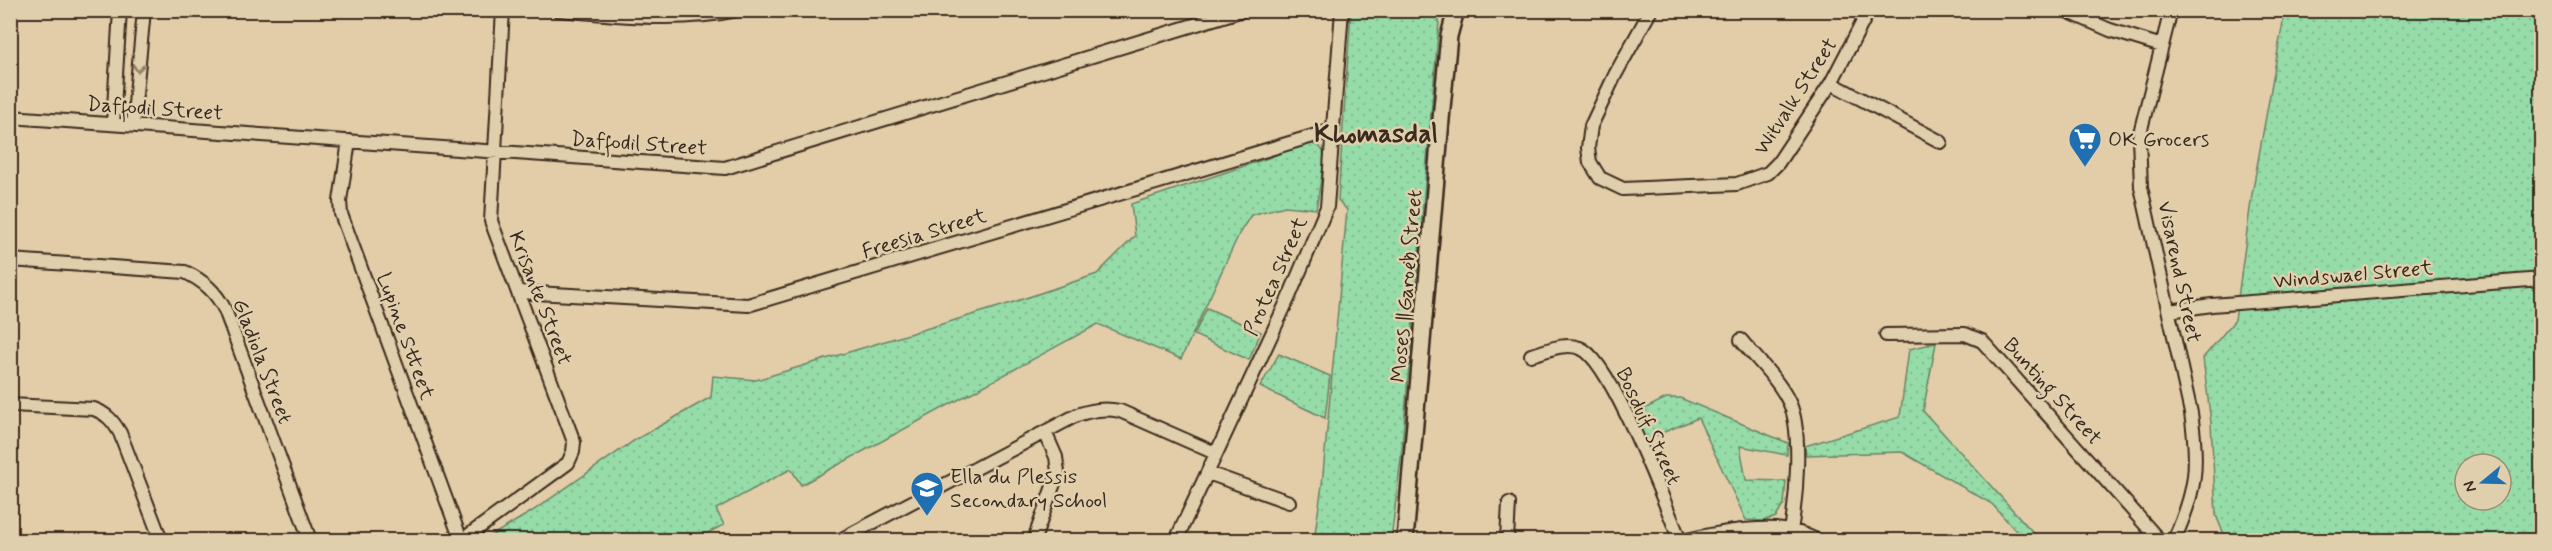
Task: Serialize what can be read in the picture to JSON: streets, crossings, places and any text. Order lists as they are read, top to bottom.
{
  "streets": {
    "main road": ["Moses ǁGaroëb Street"],
    "street": [
      "Witvalk Street",
      "Daffodil Street",
      "Freesia Street",
      "Visarend Street",
      "Windswael Street",
      "Protea Street",
      "Krisante Street",
      "Lupine Stteet",
      "Gladiola Street",
      "Bunting Street",
      "Bosduif Street"
    ]
  },
  "crossings": [
    ["Daffodil Street", "Krisante Street"],
    ["Daffodil Street", "Lupine Stteet"],
    ["Freesia Street", "Protea Street"],
    ["Freesia Street", "Krisante Street"],
    ["Visarend Street", "Windswael Street"],
    ["Krisante Street", "Lupine Stteet"]
  ],
  "districts": ["Khomasdal"],
  "places": {
    "supermarket": ["OK Grocers"],
    "school or university": ["Ella du Plessis Secondary School"]
  },
  "north": "left"
}
